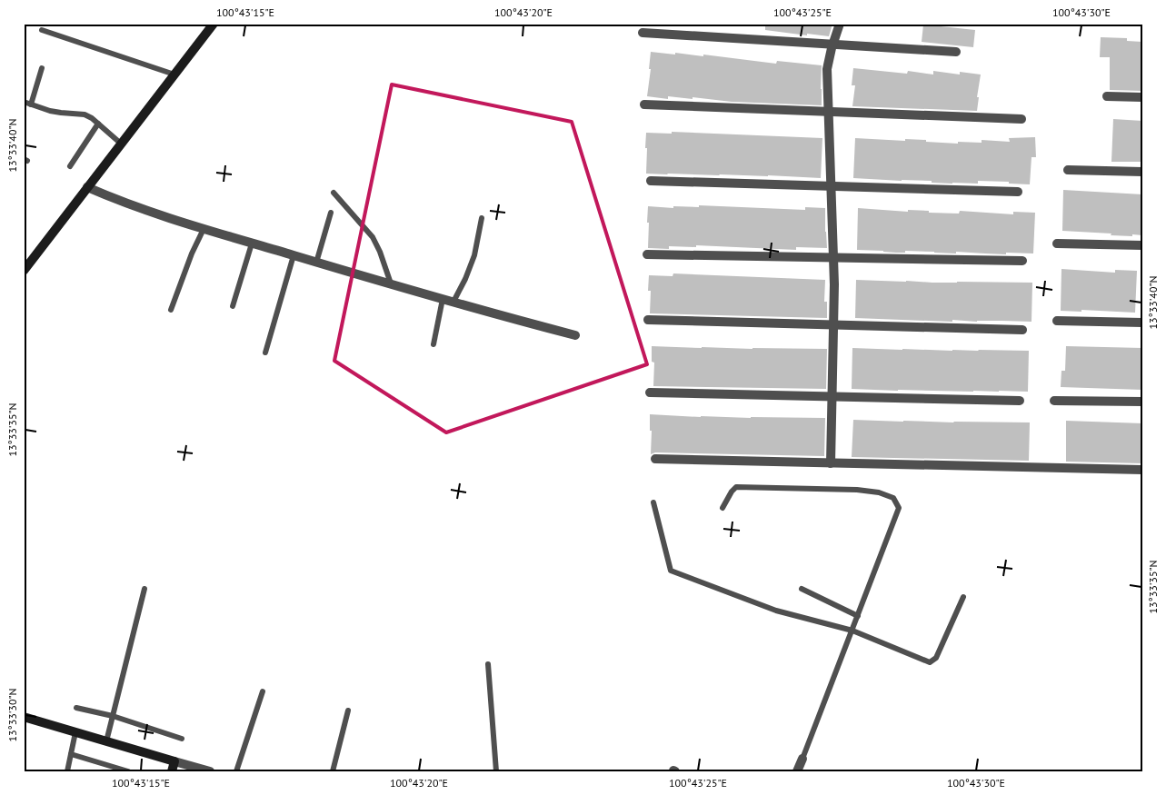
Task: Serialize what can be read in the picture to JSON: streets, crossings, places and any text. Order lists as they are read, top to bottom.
{
  "coordinates": [
    "100°43'15\"E",
    "100°43'20\"E",
    "100°43'25\"E",
    "100°43'30\"E",
    "13°33'40\"N",
    "13°33'35\"N",
    "13°33'30\"N"
  ]
}
